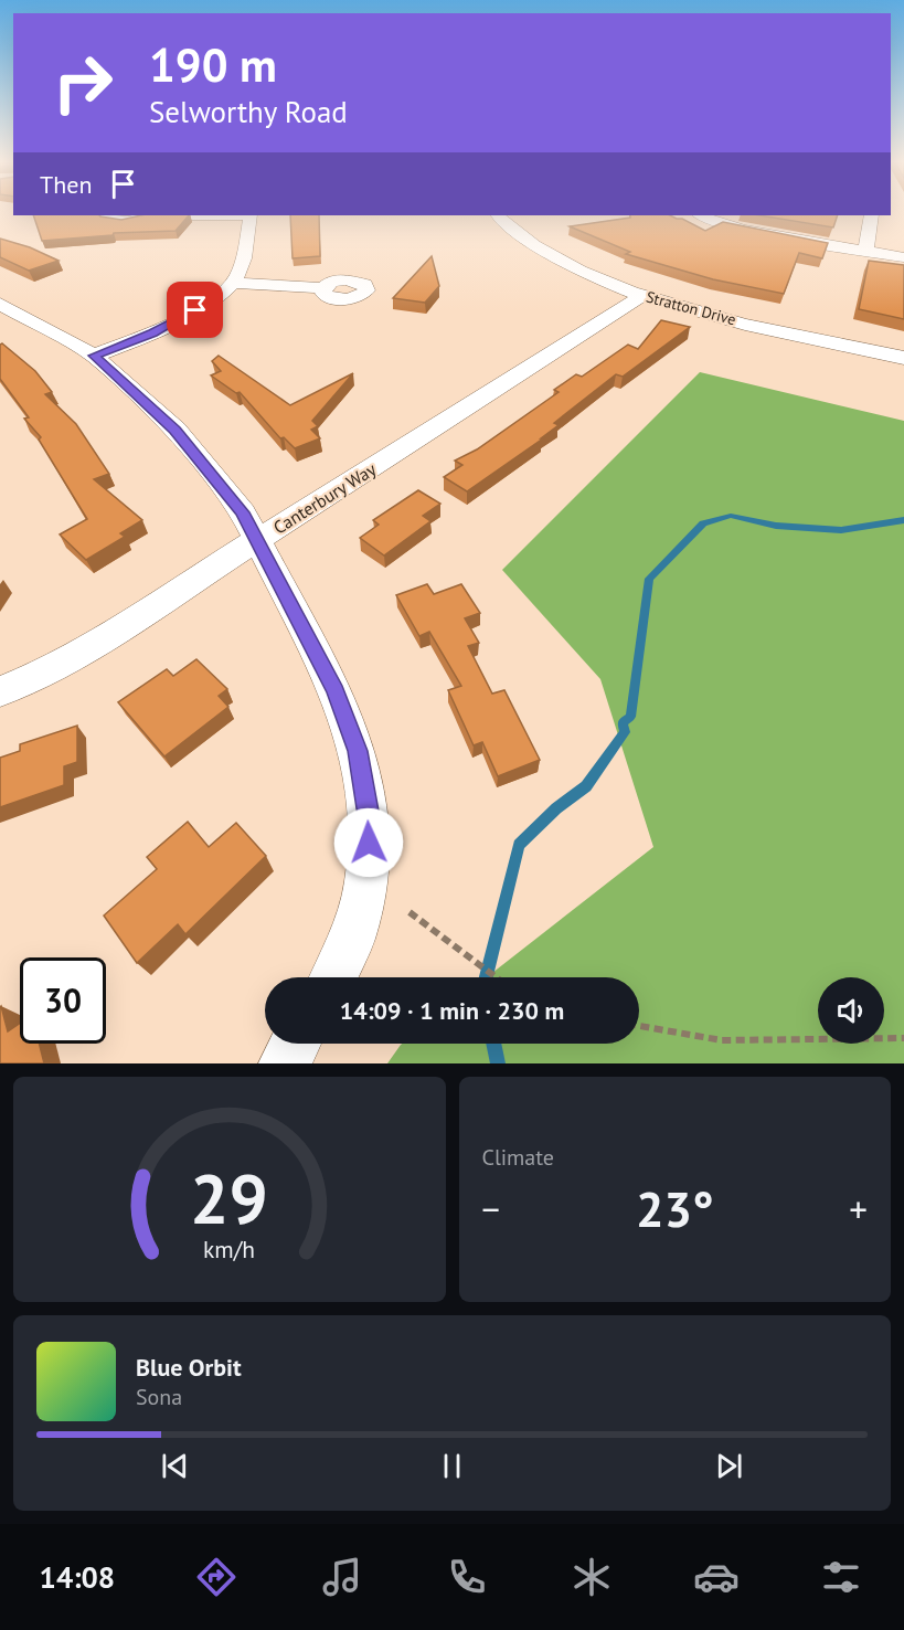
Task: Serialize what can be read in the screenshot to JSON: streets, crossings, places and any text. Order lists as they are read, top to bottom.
{
  "streets": {
    "street": ["Stratton Drive", "Canterbury Way"]
  },
  "crossings": [
    ["Stratton Drive", "Canterbury Way"]
  ],
  "page": {
    "turn": ["190 m", "Selworthy Road"],
    "then": "Then",
    "limit": "30",
    "trip": "14:09 · 1 min · 230 m",
    "tile": "Climate",
    "heat": ["−", "23°", "+"],
    "song": ["Blue Orbit", "Sona"],
    "tabs": "14:08",
    "gauge": ["29", "km/h"]
  }
}
